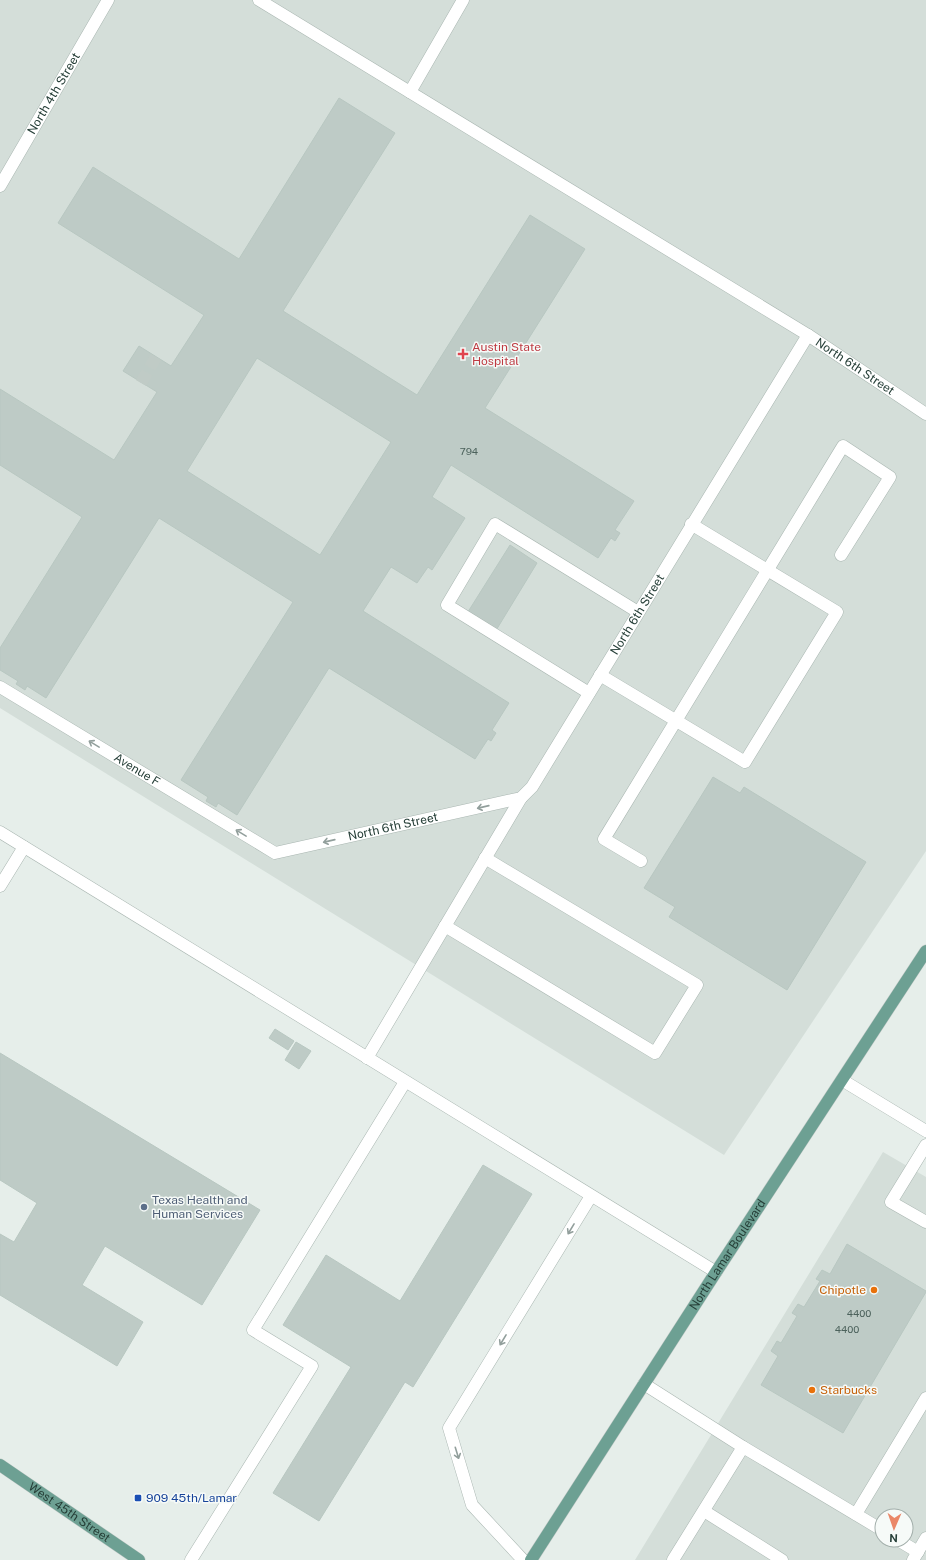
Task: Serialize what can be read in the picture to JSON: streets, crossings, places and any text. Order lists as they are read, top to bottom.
{
  "streets": {
    "main road": ["North Lamar Boulevard", "West 45th Street"],
    "street": ["North 4th Street", "North 6th Street", "Avenue F"]
  },
  "crossings": [
    ["North 6th Street", "Avenue F"]
  ],
  "one_way": ["Avenue F"],
  "places": {
    "health": ["Austin State Hospital"],
    "other": ["Texas Health and Human Services", "Chipotle", "Starbucks"],
    "transit": ["909 45th/Lamar"]
  },
  "house_numbers": ["794", "4400", "4400"],
  "north": "bottom"
}
